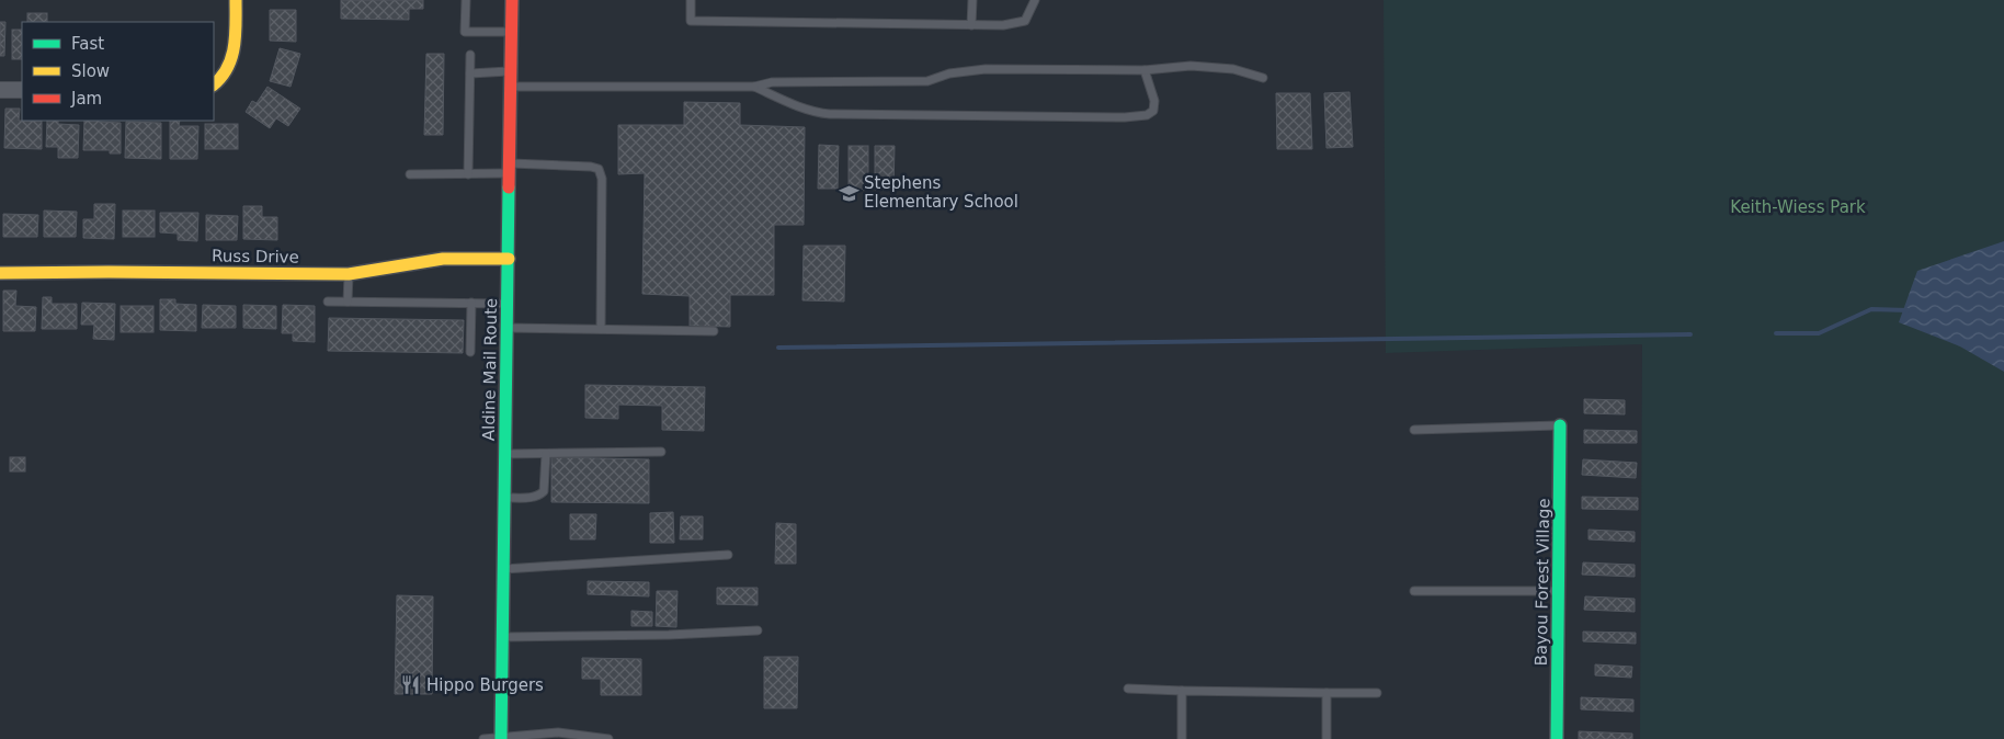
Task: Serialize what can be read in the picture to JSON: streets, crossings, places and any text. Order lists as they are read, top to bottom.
{
  "streets": {
    "street": ["Russ Drive", "Aldine Mail Route", "Bayou Forest Village"]
  },
  "crossings": [
    ["Russ Drive", "Aldine Mail Route"]
  ],
  "parks": ["Keith-Wiess Park"],
  "places": {
    "school or university": ["Stephens Elementary School"],
    "restaurant": ["Hippo Burgers"]
  },
  "legend": ["Fast", "Slow", "Jam"]
}
